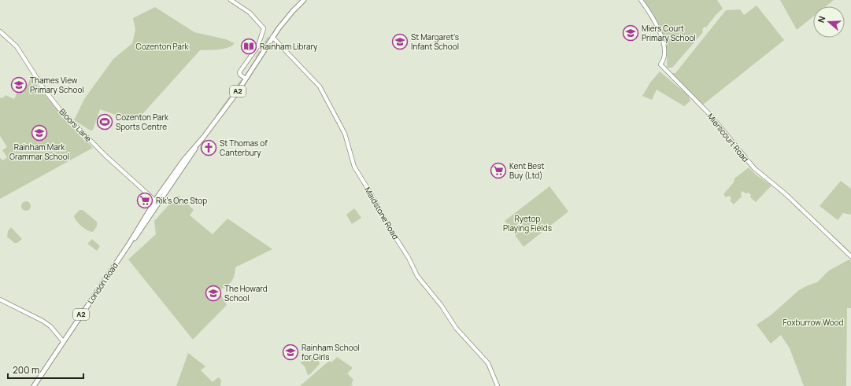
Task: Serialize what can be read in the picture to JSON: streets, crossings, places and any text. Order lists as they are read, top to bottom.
{
  "streets": {
    "main road": ["A2", "London Road"],
    "street": ["Bloors Lane", "Mierscourt Road", "Maidstone Road"]
  },
  "crossings": [
    ["A2", "Maidstone Road"],
    ["A2", "London Road"],
    ["Bloors Lane", "London Road"],
    ["Maidstone Road", "London Road"]
  ],
  "parks": ["Cozenton Park", "Ryetop Playing Fields", "Foxburrow Wood"],
  "places": {
    "school or university": [
      "Miers Court Primary School",
      "St Margaret's Infant School",
      "Thames View Primary School",
      "Rainham Mark Grammar School",
      "The Howard School",
      "Rainham School for Girls"
    ],
    "library": ["Rainham Library"],
    "sports": ["Cozenton Park Sports Centre"],
    "church": ["St Thomas of Canterbury"],
    "supermarket": ["Kent Best Buy (Ltd)", "Rik's One Stop"]
  },
  "scale_bar": "200 m",
  "north": "left"
}
